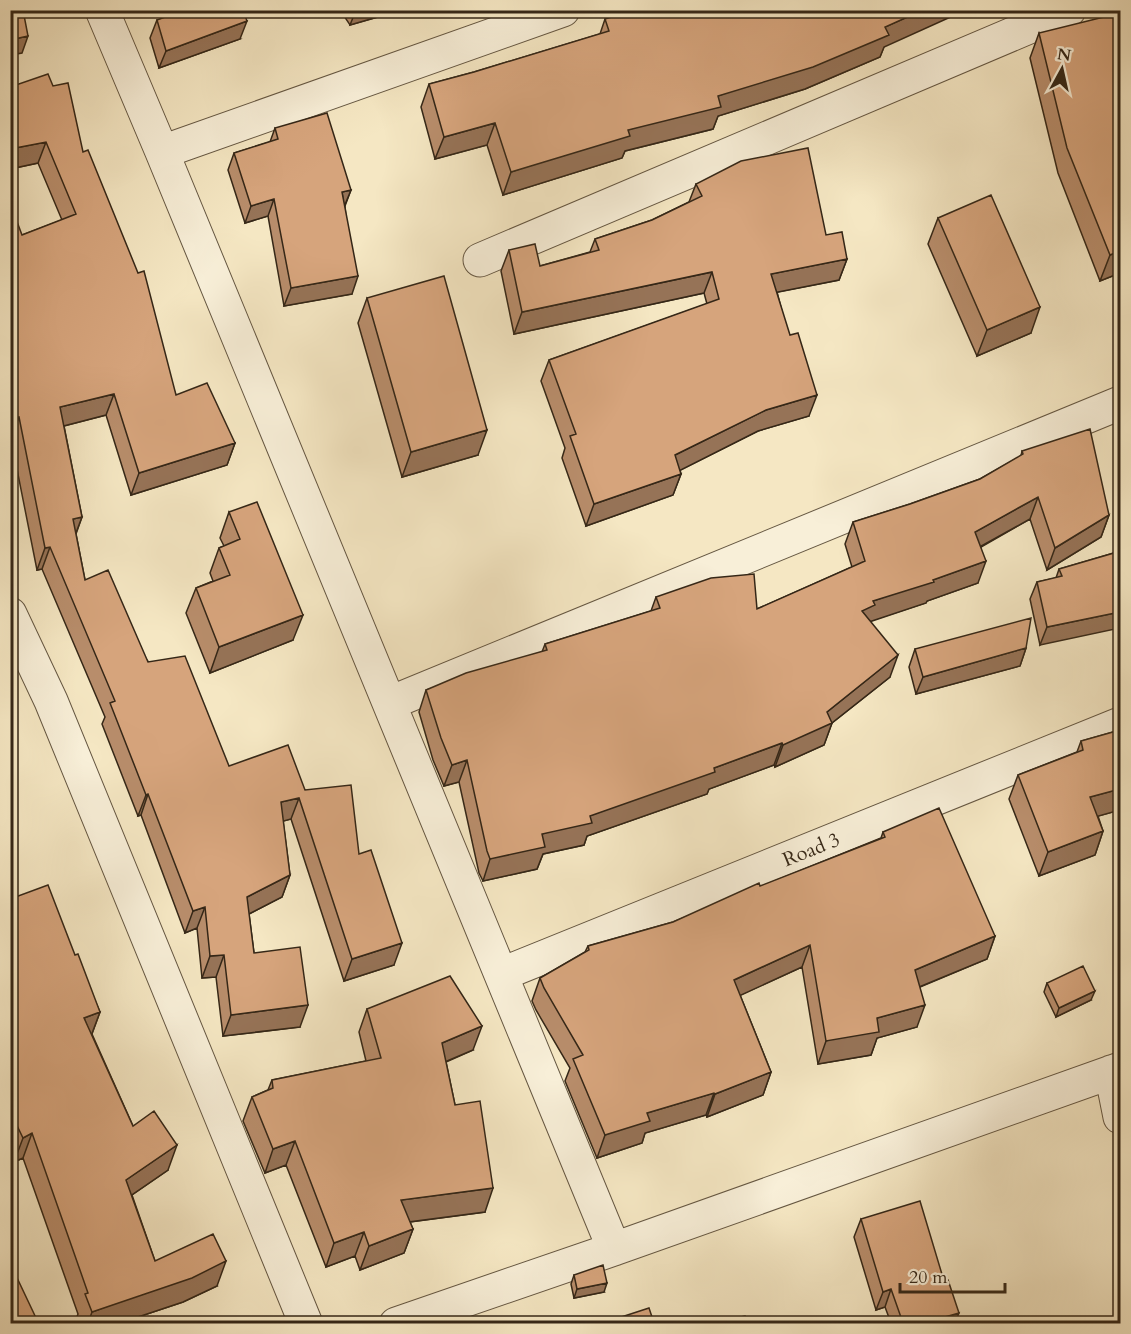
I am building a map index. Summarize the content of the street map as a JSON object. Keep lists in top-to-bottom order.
{
  "streets": {
    "street": ["Road 3"]
  },
  "scale_bar": "20 m",
  "north": "top"
}
